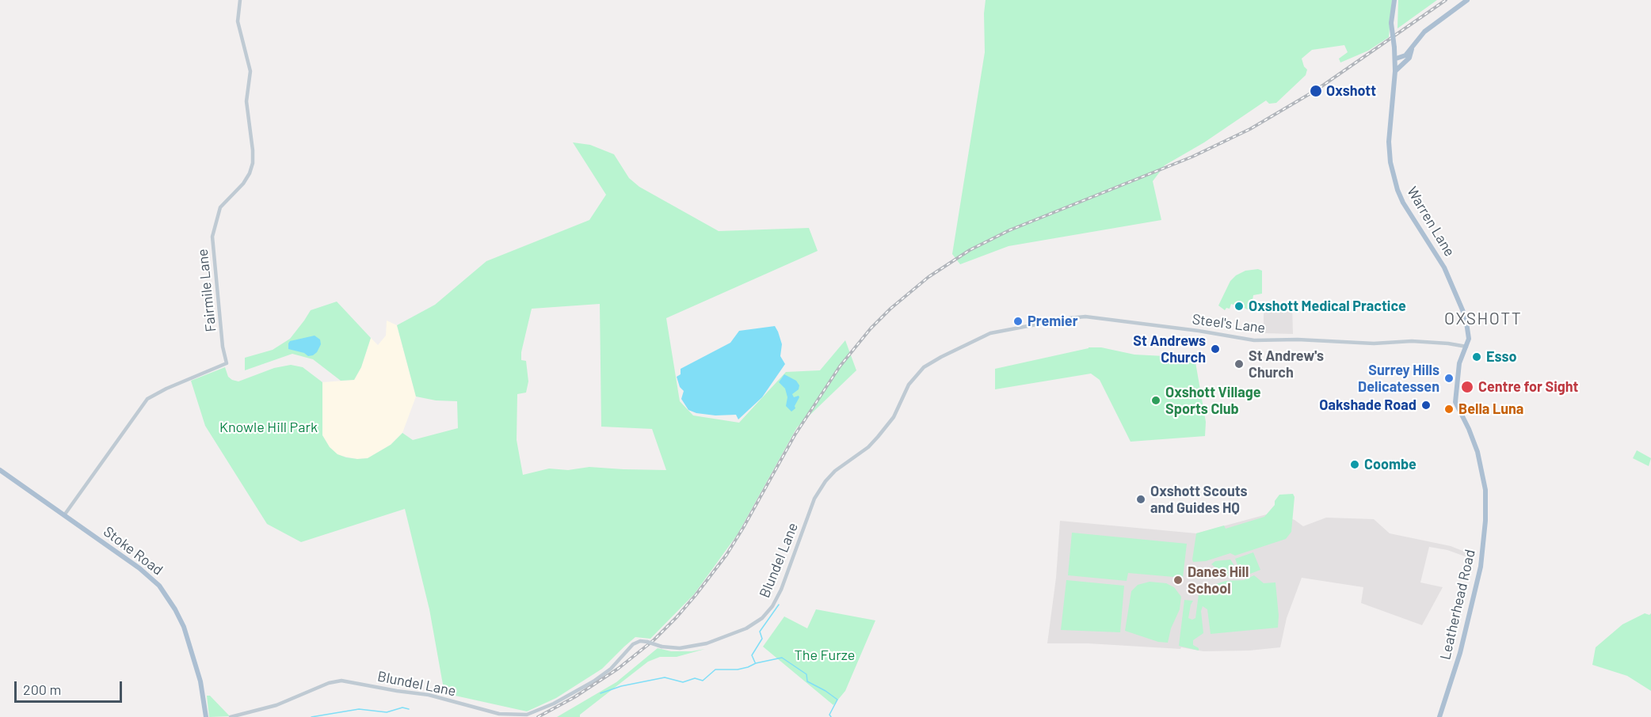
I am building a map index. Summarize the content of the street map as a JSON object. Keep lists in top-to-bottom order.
{
  "streets": {
    "main road": ["Warren Lane", "Stoke Road", "Leatherhead Road"],
    "street": ["Fairmile Lane", "Steel's Lane", "Blundel Lane"]
  },
  "crossings": [
    ["Warren Lane", "Leatherhead Road"],
    ["Fairmile Lane", "Stoke Road"],
    ["Steel's Lane", "Blundel Lane"],
    ["Steel's Lane", "Leatherhead Road"]
  ],
  "districts": ["OXSHOTT"],
  "parks": ["Knowle Hill Park", "The Furze"],
  "places": [
    "Oxshott",
    "Oxshott Medical Practice",
    "Premier",
    "St Andrews Church",
    "Esso",
    "St Andrew's Church",
    "Surrey Hills Delicatessen",
    "Centre for Sight",
    "Oxshott Village Sports Club",
    "Oakshade Road",
    "Bella Luna",
    "Coombe",
    "Oxshott Scouts and Guides HQ",
    "Danes Hill School"
  ],
  "scale_bar": "200 m"
}
